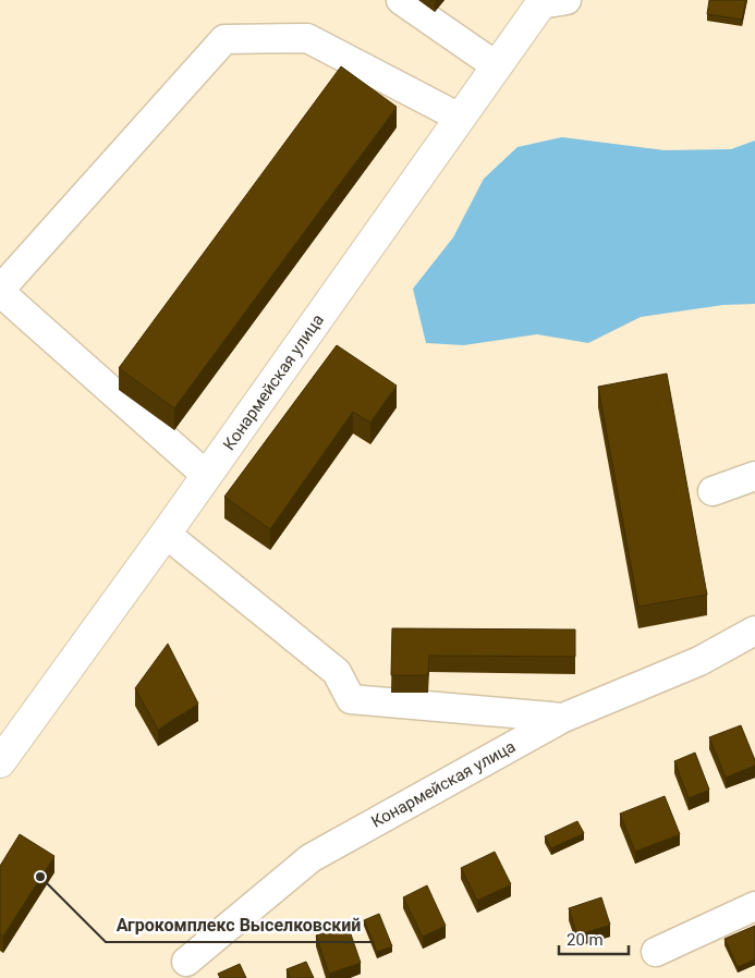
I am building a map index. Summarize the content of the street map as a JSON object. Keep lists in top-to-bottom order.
{
  "streets": {
    "main road": ["Конармейская улица"]
  },
  "places": ["Агрокомплекс Выселковский"],
  "scale_bar": "20 m"
}
